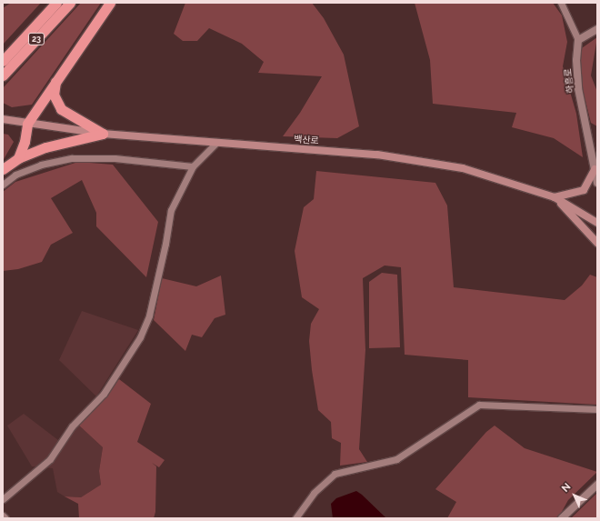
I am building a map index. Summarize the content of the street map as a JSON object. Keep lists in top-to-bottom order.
{
  "streets": {
    "highway": ["23"],
    "main road": ["백산로"],
    "street": ["하흥로"]
  },
  "north": "top left"
}
